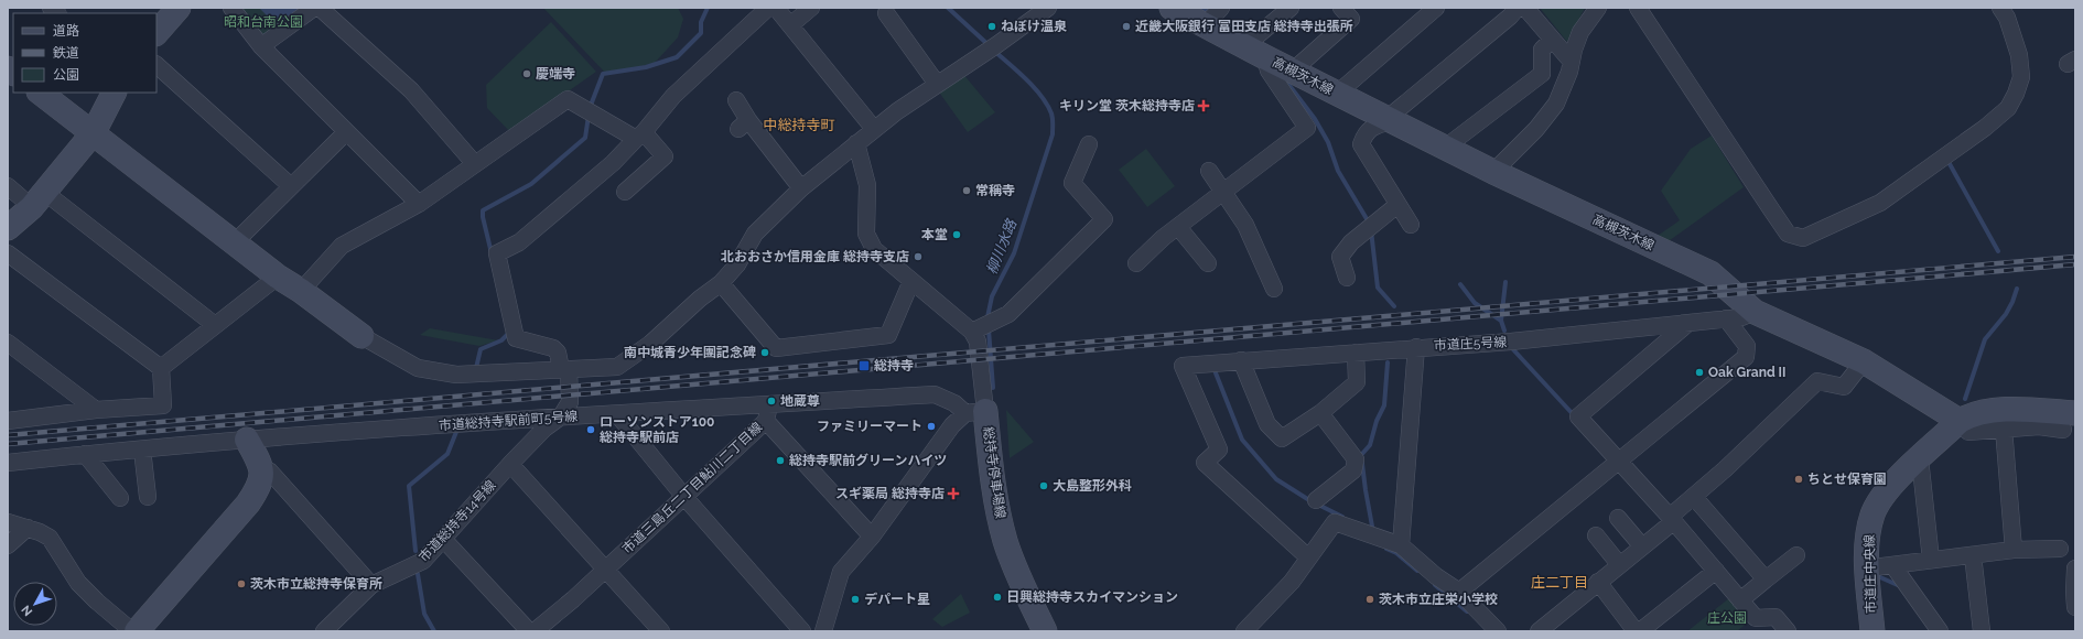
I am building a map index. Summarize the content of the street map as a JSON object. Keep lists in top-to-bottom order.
{
  "streets": {
    "main road": ["高槻茨木線", "総持寺停車場線", "市道庄中央線"],
    "street": [
      "市道庄5号線",
      "市道総持寺駅前町5号線",
      "市道三島丘二丁目鮎川二丁目線",
      "市道総持寺14号線"
    ]
  },
  "crossings": [
    ["高槻茨木線", "市道庄5号線"],
    ["高槻茨木線", "市道庄中央線"],
    ["市道総持寺駅前町5号線", "市道三島丘二丁目鮎川二丁目線"],
    ["市道総持寺駅前町5号線", "市道総持寺14号線"]
  ],
  "districts": ["中総持寺町", "庄二丁目"],
  "water": ["柳川水路"],
  "parks": ["昭和台南公園", "庄公園"],
  "places": {
    "other": [
      "ねぼけ温泉",
      "近畿大阪銀行 富田支店 総持寺出張所",
      "慶端寺",
      "常稱寺",
      "本堂",
      "北おおさか信用金庫 総持寺支店",
      "南中城青少年團記念碑",
      "Oak Grand II",
      "地蔵尊",
      "ファミリーマート",
      "ローソンストア100 総持寺駅前店",
      "総持寺駅前グリーンハイツ",
      "ちとせ保育園",
      "大島整形外科",
      "茨木市立総持寺保育所",
      "日興総持寺スカイマンション",
      "デパート星",
      "茨木市立庄栄小学校"
    ],
    "health": ["キリン堂 茨木総持寺店", "スギ薬局 総持寺店"],
    "transit": ["総持寺"]
  },
  "legend": ["道路", "鉄道", "公園"],
  "north": "bottom left"
}
